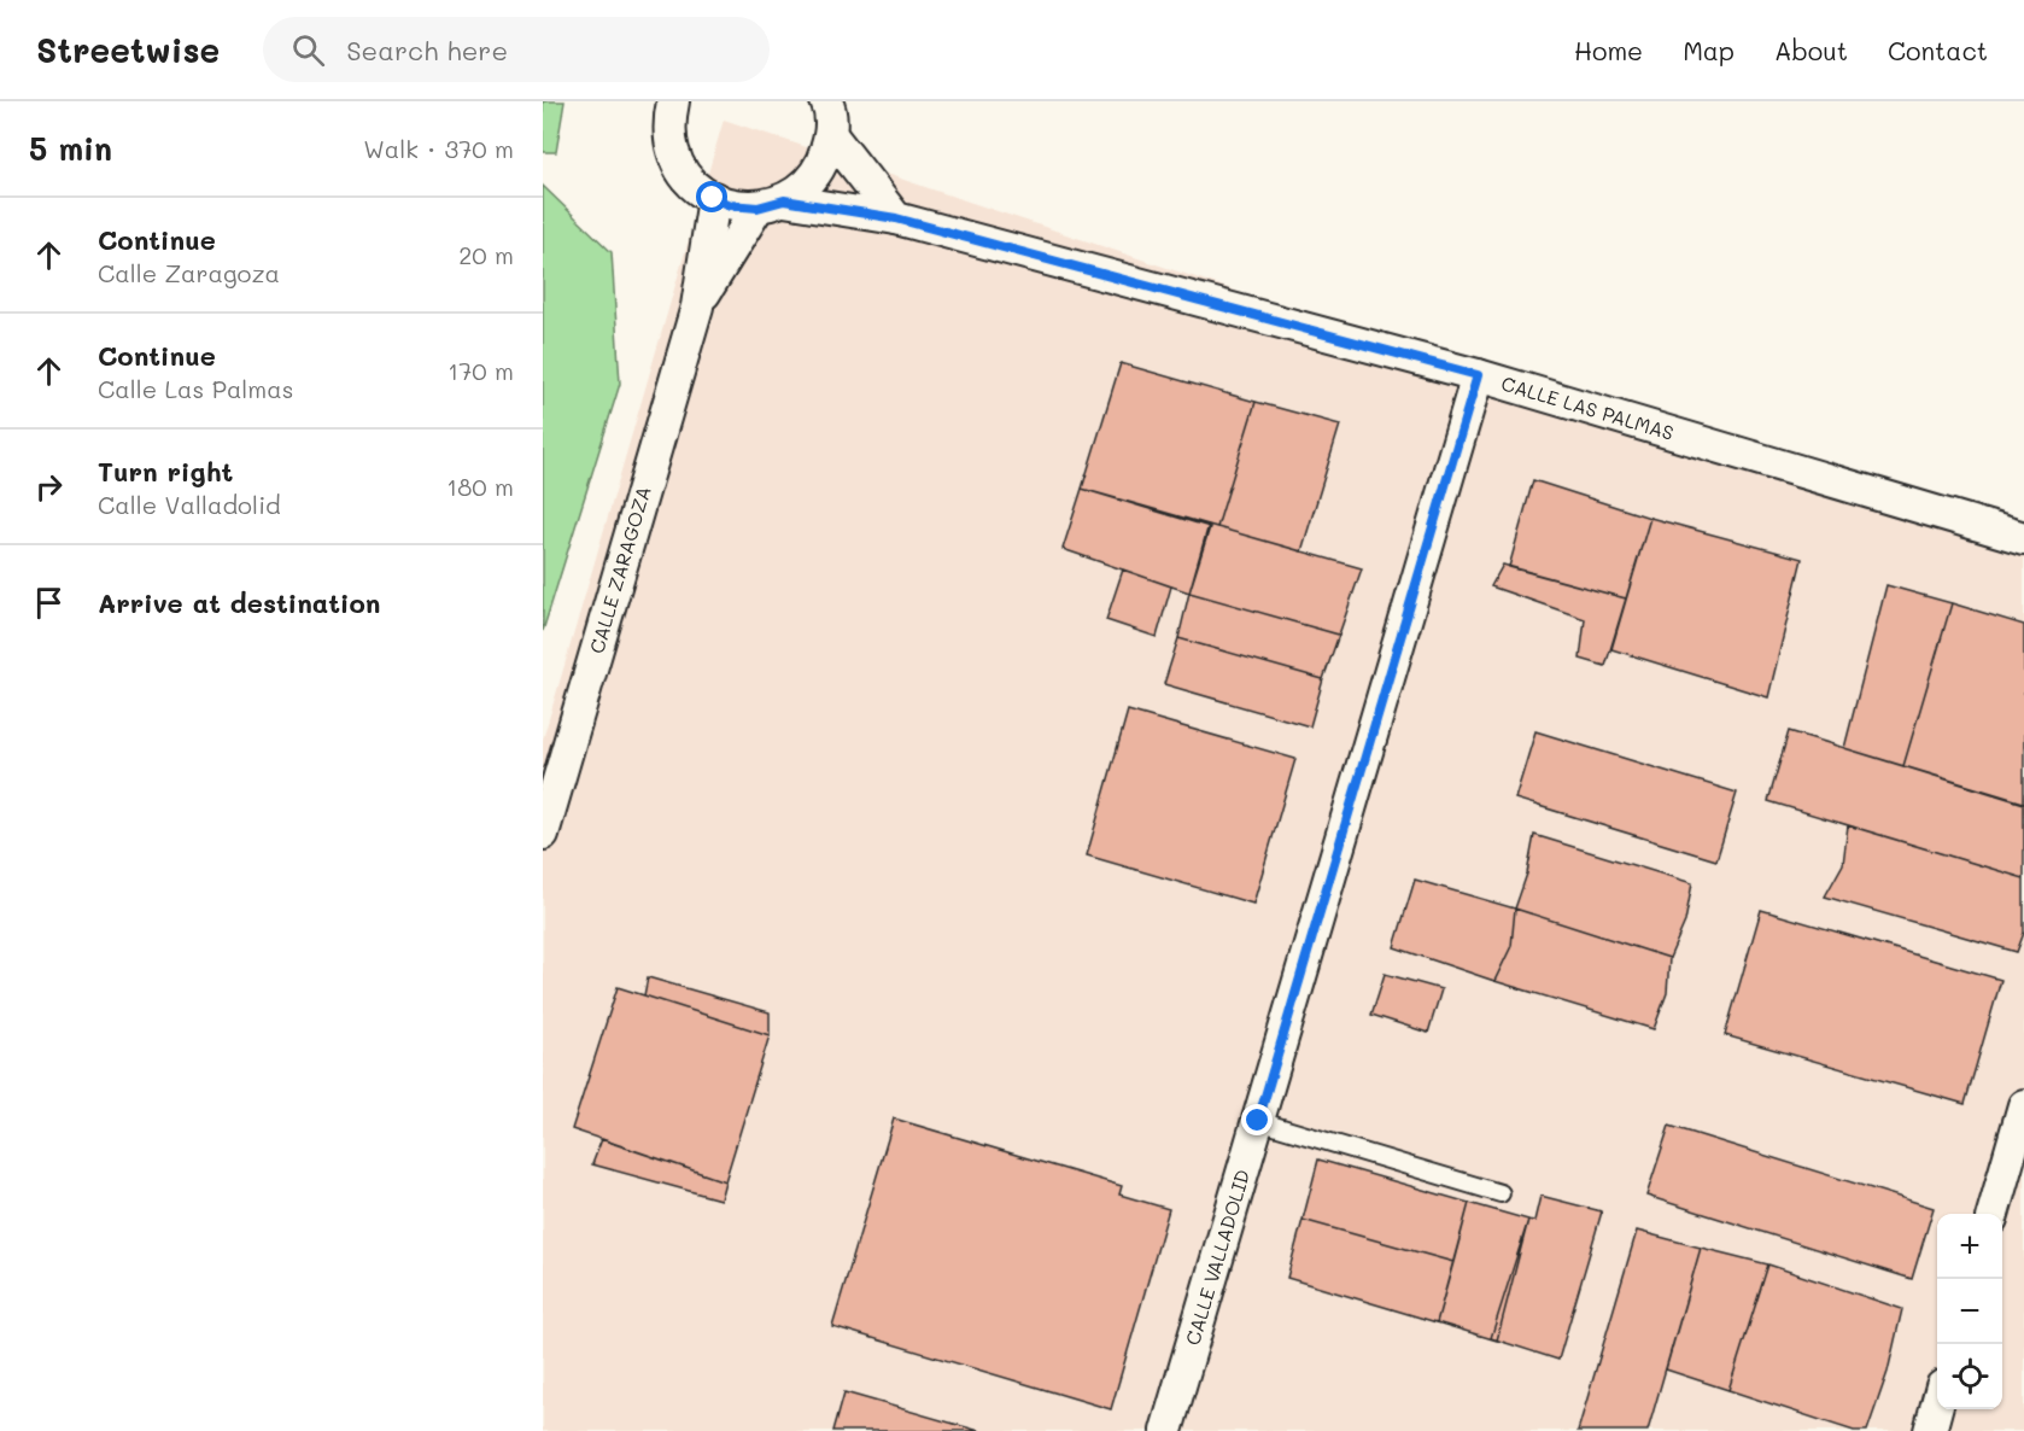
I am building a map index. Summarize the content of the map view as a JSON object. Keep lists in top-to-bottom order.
{
  "streets": {
    "street": ["CALLE LAS PALMAS", "CALLE ZARAGOZA", "CALLE VALLADOLID"]
  },
  "crossings": [
    ["CALLE LAS PALMAS", "CALLE ZARAGOZA"],
    ["CALLE LAS PALMAS", "CALLE VALLADOLID"]
  ],
  "page": {
    "header": "Streetwise",
    "search": "Search here",
    "nav": [
      "Home",
      "Map",
      "About",
      "Contact"
    ],
    "heading": ["5 min", "Walk · 370 m"],
    "list": [
      ["Continue", "Calle Zaragoza", "20 m"],
      ["Continue", "Calle Las Palmas", "170 m"],
      ["Turn right", "Calle Valladolid", "180 m"],
      "Arrive at destination"
    ],
    "map_buttons": ["+", "−"]
  }
}
